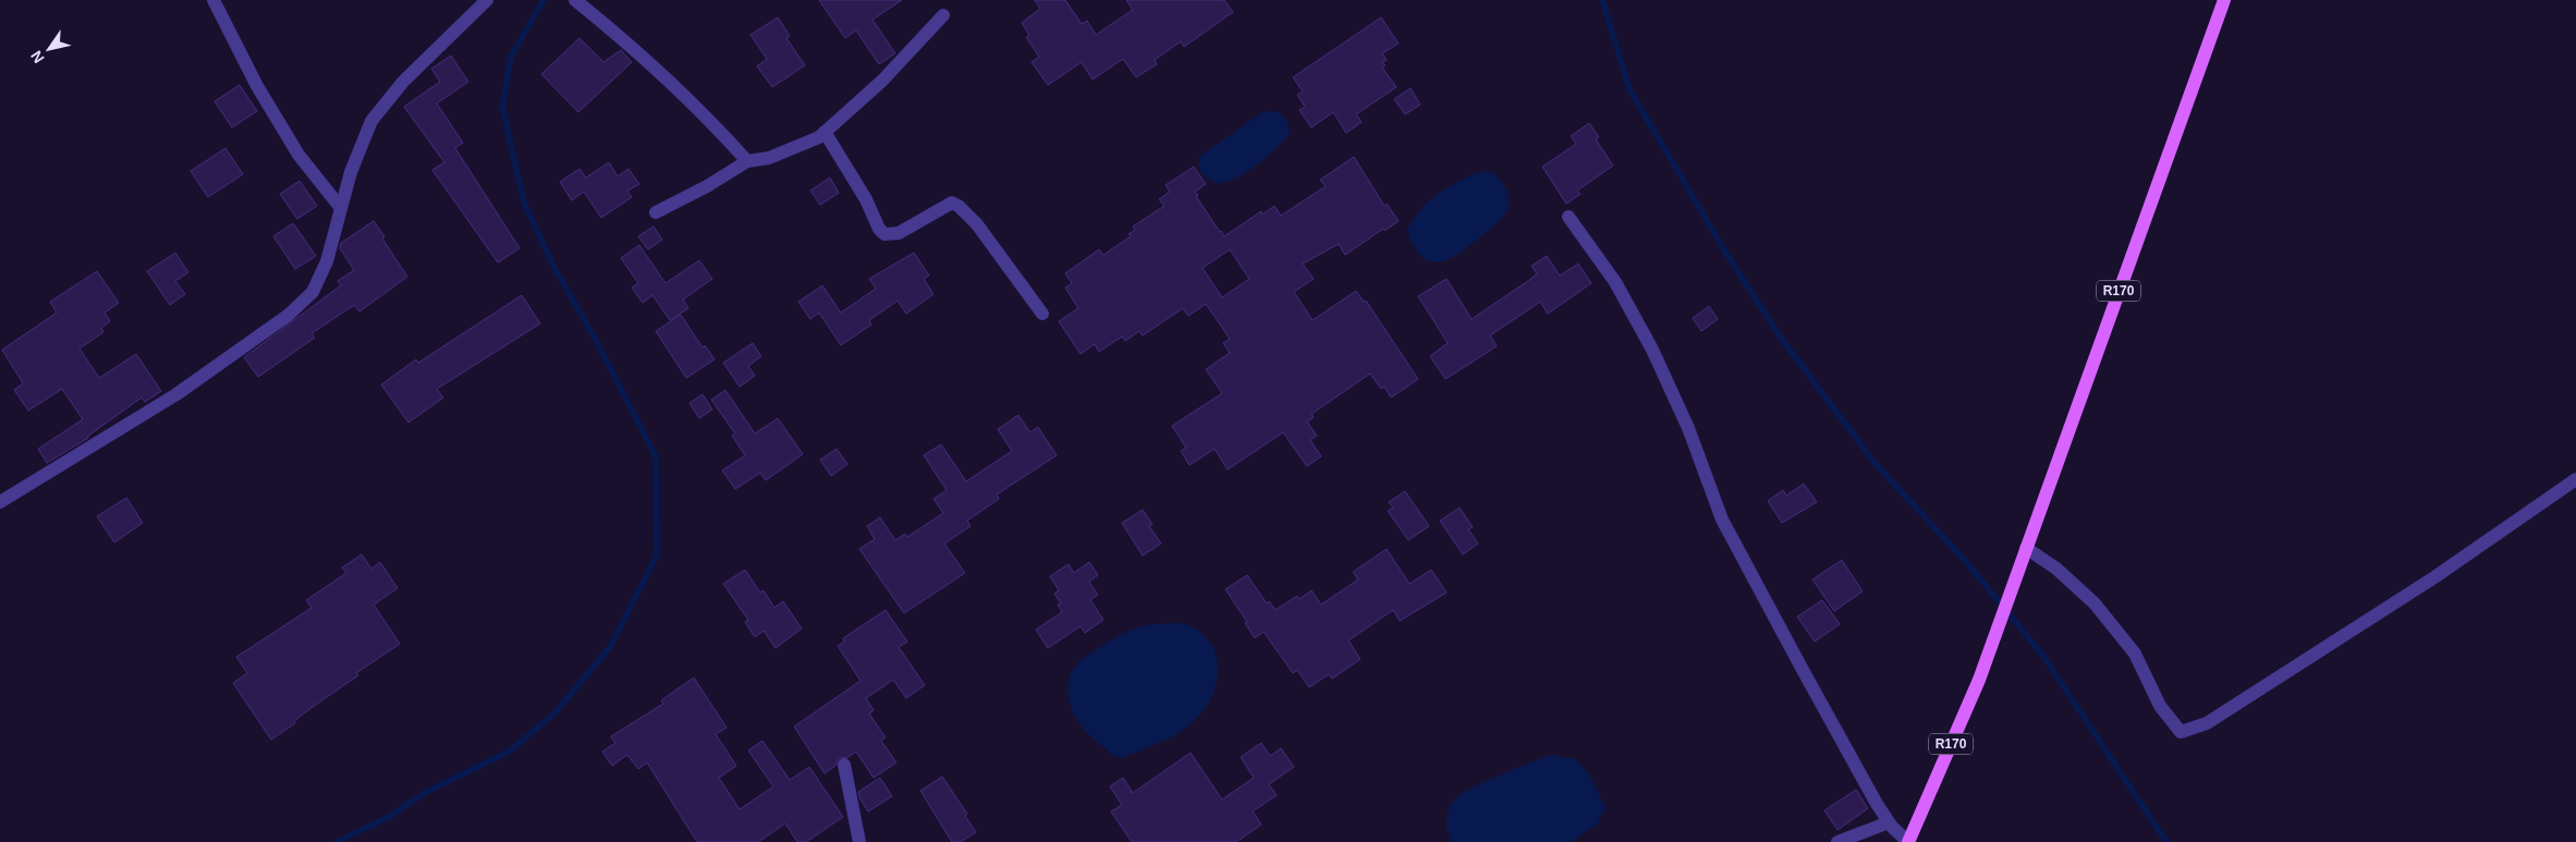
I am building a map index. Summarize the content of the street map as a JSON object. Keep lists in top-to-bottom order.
{
  "streets": {
    "main road": ["R170"]
  },
  "north": "bottom left"
}
